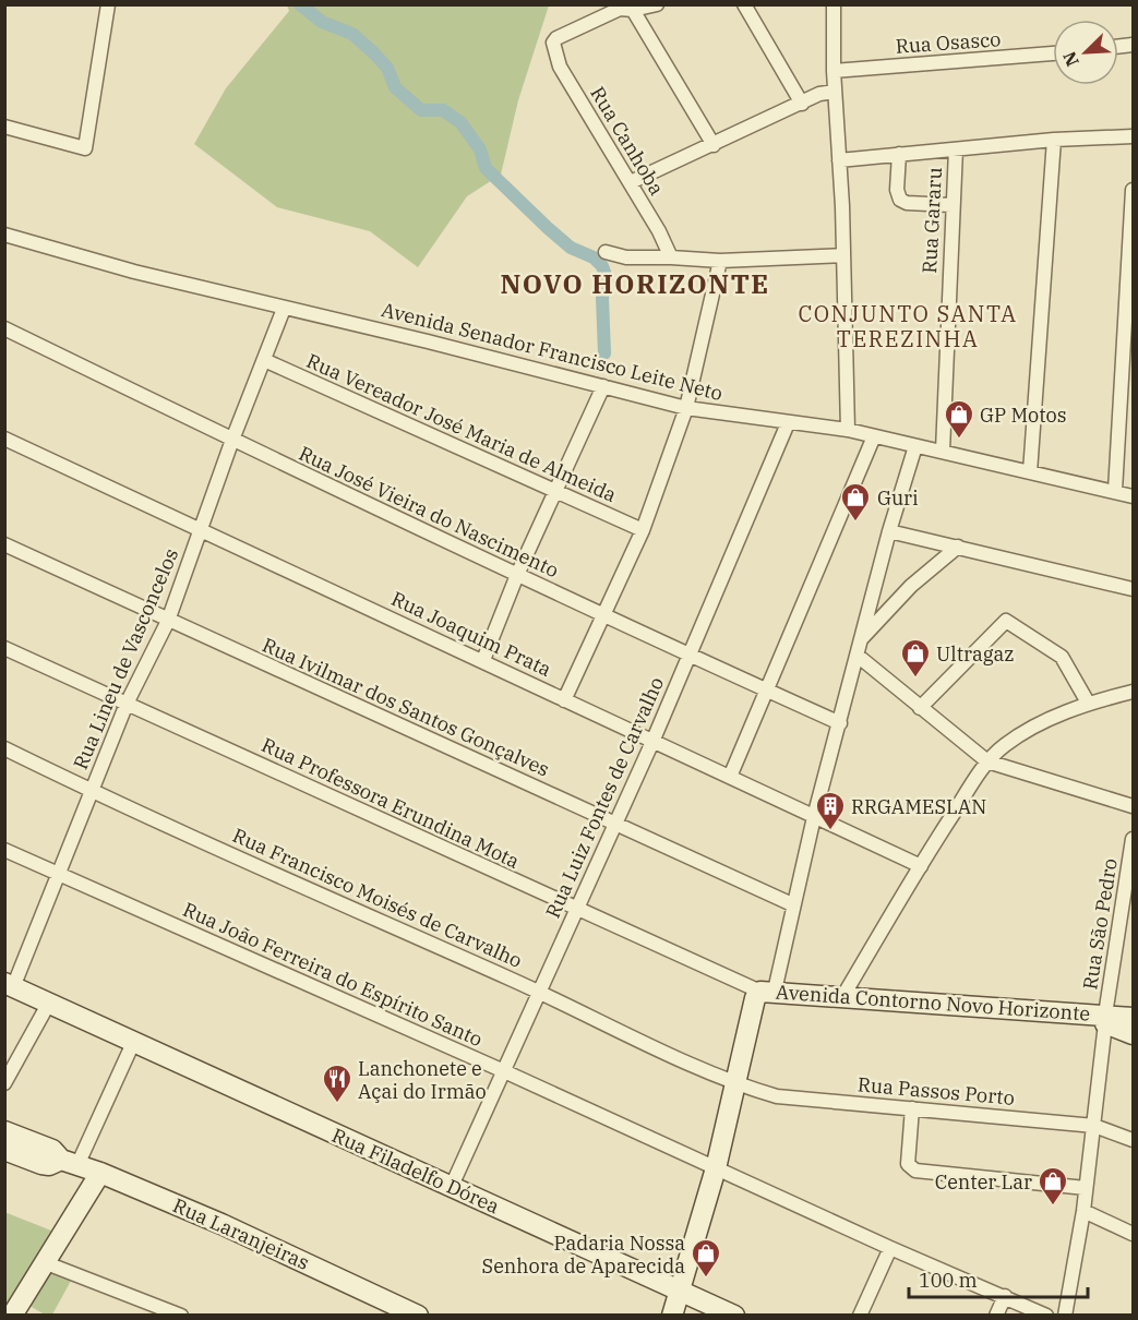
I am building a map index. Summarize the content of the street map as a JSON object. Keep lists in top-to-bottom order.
{
  "streets": {
    "street": [
      "Rua Osasco",
      "Rua Canhoba",
      "Rua Gararu",
      "Avenida Senador Francisco Leite Neto",
      "Rua Vereador José Maria de Almeida",
      "Rua José Vieira do Nascimento",
      "Rua Joaquim Prata",
      "Rua Lineu de Vasconcelos",
      "Rua Ivilmar dos Santos Gonçalves",
      "Rua Luiz Fontes de Carvalho",
      "Rua Professora Erundina Mota",
      "Rua Francisco Moisés de Carvalho",
      "Rua São Pedro",
      "Rua João Ferreira do Espírito Santo",
      "Avenida Contorno Novo Horizonte",
      "Rua Passos Porto",
      "Rua Filadelfo Dórea",
      "Rua Laranjeiras"
    ]
  },
  "crossings": [
    ["Rua Gararu", "Avenida Senador Francisco Leite Neto"],
    ["Avenida Senador Francisco Leite Neto", "Rua Lineu de Vasconcelos"],
    ["Avenida Senador Francisco Leite Neto", "Rua Luiz Fontes de Carvalho"],
    ["Rua Vereador José Maria de Almeida", "Rua Lineu de Vasconcelos"],
    ["Rua José Vieira do Nascimento", "Rua Lineu de Vasconcelos"],
    ["Rua José Vieira do Nascimento", "Rua Luiz Fontes de Carvalho"],
    ["Rua Joaquim Prata", "Rua Lineu de Vasconcelos"],
    ["Rua Joaquim Prata", "Rua Luiz Fontes de Carvalho"],
    ["Rua Lineu de Vasconcelos", "Rua Ivilmar dos Santos Gonçalves"],
    ["Rua Lineu de Vasconcelos", "Rua Professora Erundina Mota"],
    ["Rua Lineu de Vasconcelos", "Rua Francisco Moisés de Carvalho"],
    ["Rua Lineu de Vasconcelos", "Rua João Ferreira do Espírito Santo"],
    ["Rua Lineu de Vasconcelos", "Rua Filadelfo Dórea"],
    ["Rua Ivilmar dos Santos Gonçalves", "Rua Luiz Fontes de Carvalho"],
    ["Rua Luiz Fontes de Carvalho", "Rua Professora Erundina Mota"],
    ["Rua Luiz Fontes de Carvalho", "Rua Francisco Moisés de Carvalho"],
    ["Rua Luiz Fontes de Carvalho", "Rua João Ferreira do Espírito Santo"],
    ["Rua Luiz Fontes de Carvalho", "Rua Filadelfo Dórea"],
    ["Rua Professora Erundina Mota", "Avenida Contorno Novo Horizonte"],
    ["Rua Francisco Moisés de Carvalho", "Rua Passos Porto"],
    ["Rua São Pedro", "Avenida Contorno Novo Horizonte"],
    ["Rua São Pedro", "Rua Passos Porto"]
  ],
  "districts": ["NOVO HORIZONTE", "CONJUNTO SANTA TEREZINHA"],
  "places": {
    "shop": [
      "GP Motos",
      "Guri",
      "Ultragaz",
      "Center Lar",
      "Padaria Nossa Senhora de Aparecida"
    ],
    "building": ["RRGAMESLAN"],
    "restaurant": ["Lanchonete e Açai do Irmão"]
  },
  "scale_bar": "100 m",
  "north": "bottom left"
}
